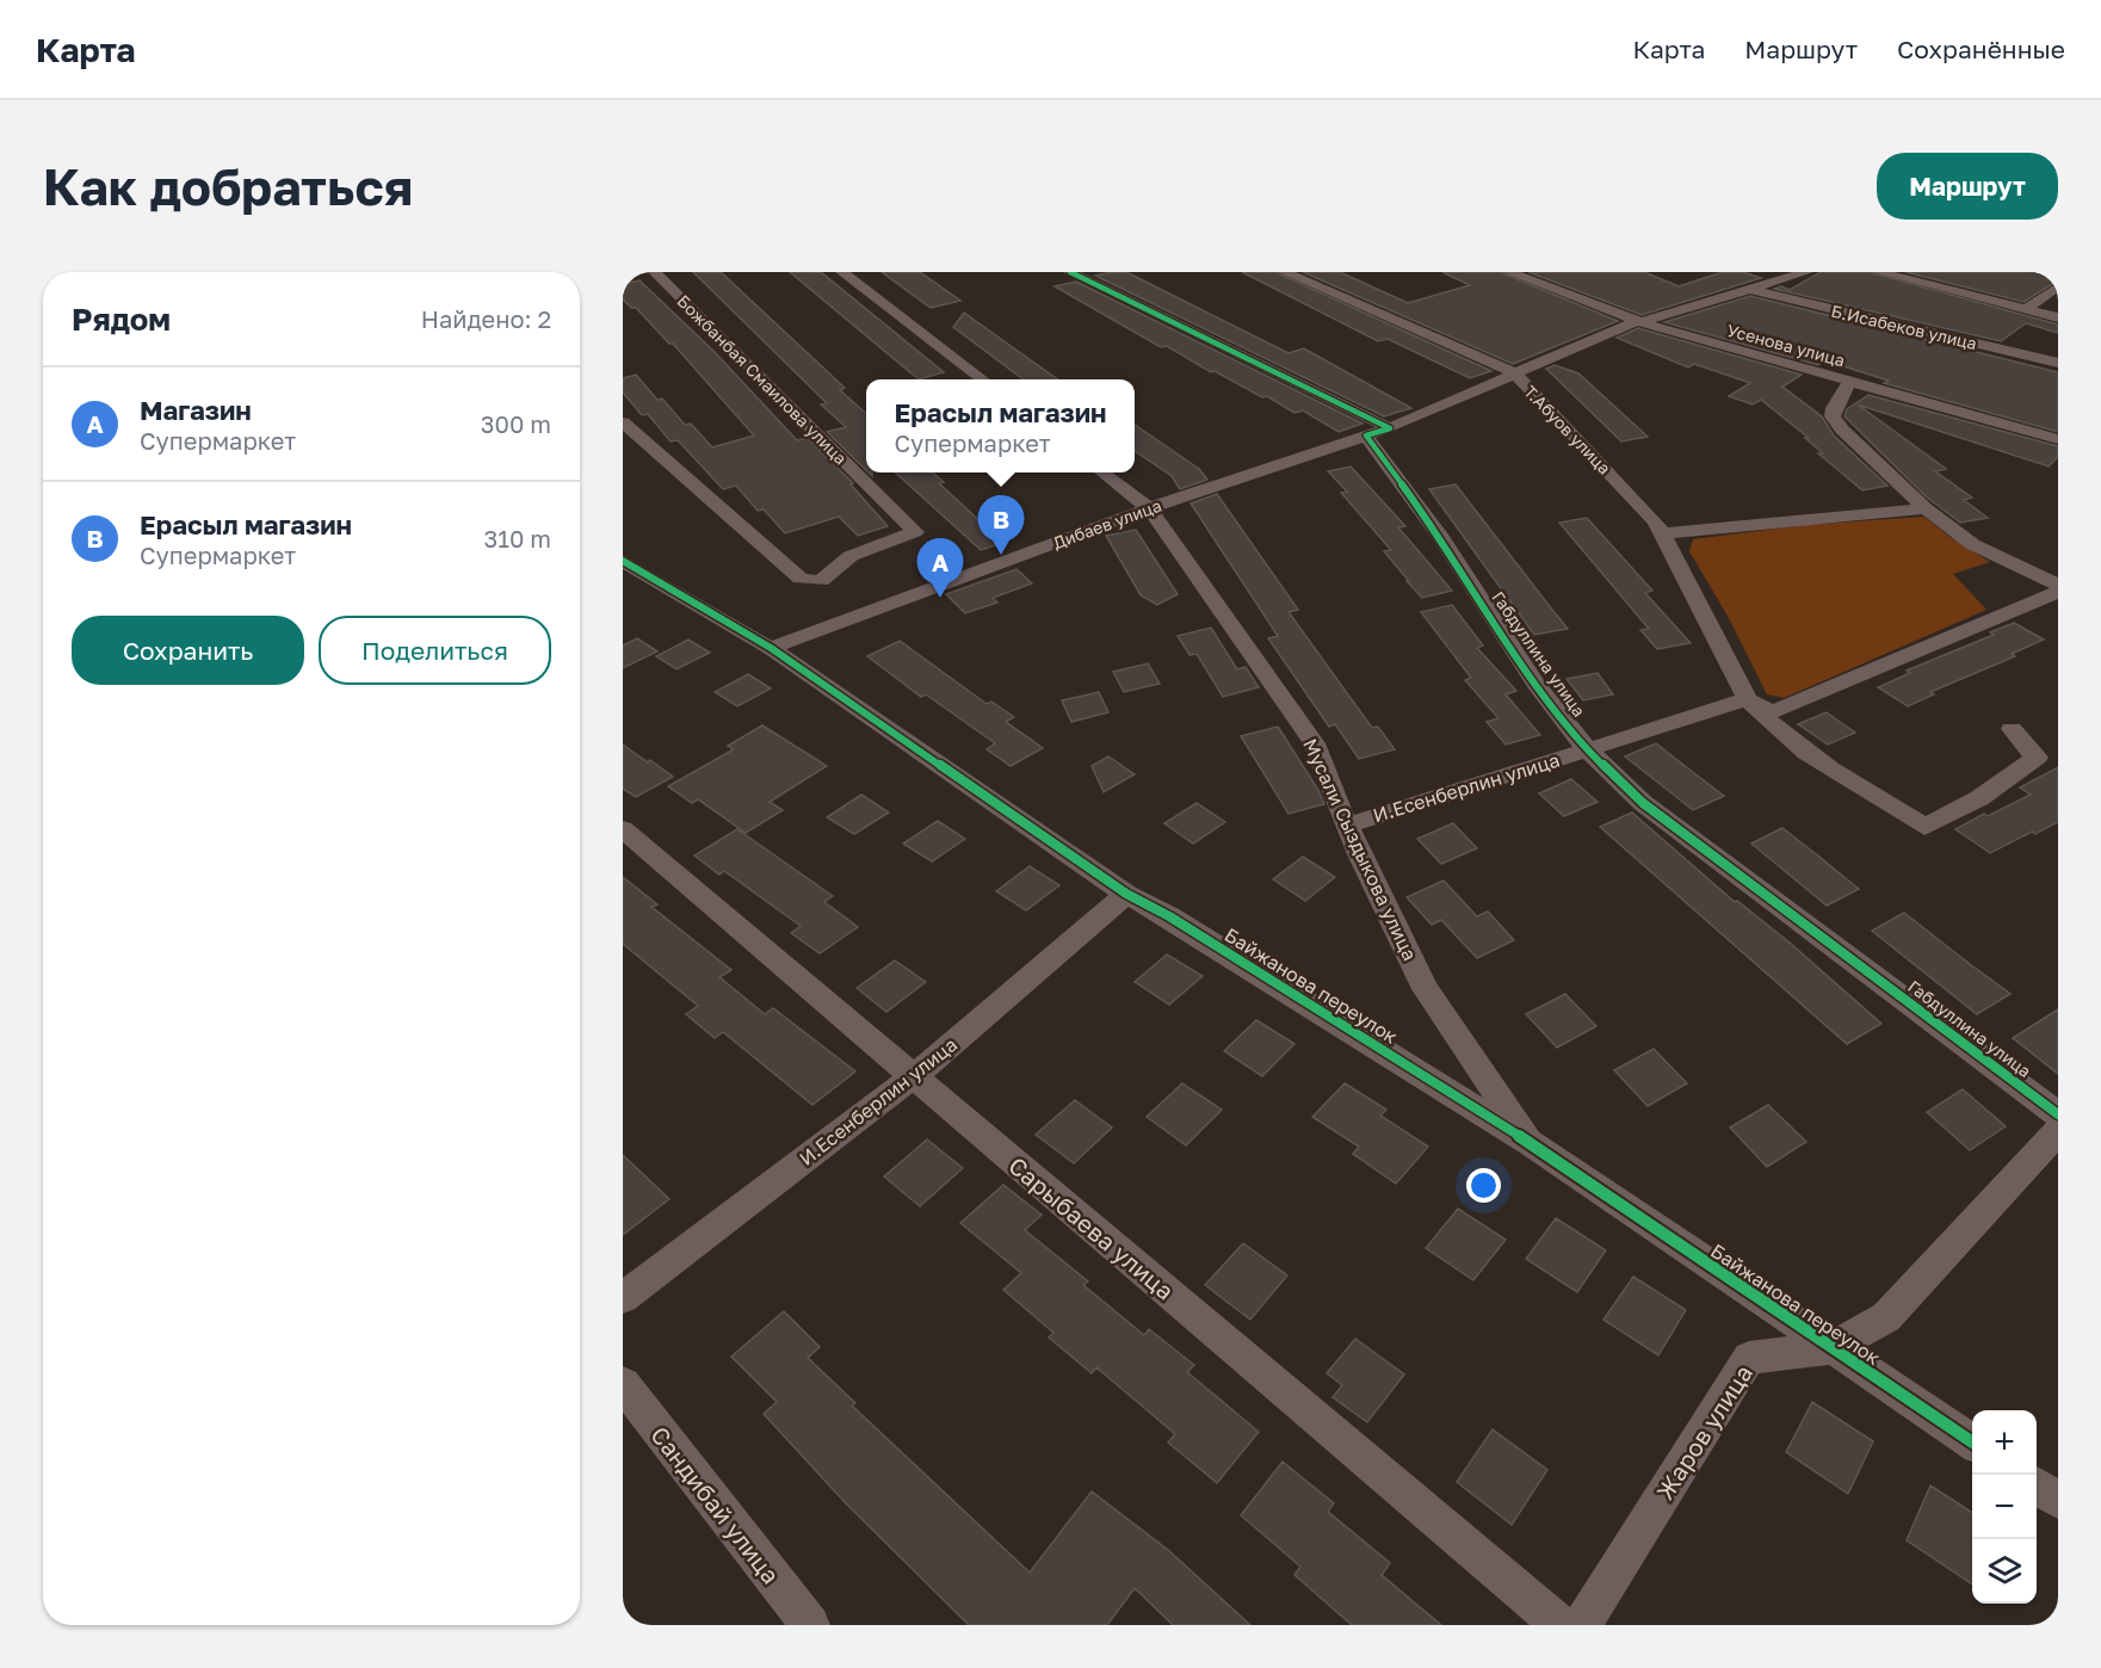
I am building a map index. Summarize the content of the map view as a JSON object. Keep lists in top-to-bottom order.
{
  "streets": {
    "street": [
      "Б.Исабеков улица",
      "Усенова улица",
      "Божбанбая Смаилова улица",
      "Т.Абуов улица",
      "Дибаев улица",
      "Габдуллина улица",
      "И.Есенберлин улица",
      "Мусали Сыздыкова улица",
      "Байжанова переулок",
      "Сарыбаева улица",
      "Жаров улица",
      "Сандибай улица"
    ]
  },
  "crossings": [
    ["Б.Исабеков улица", "Усенова улица"],
    ["Б.Исабеков улица", "Т.Абуов улица"],
    ["Т.Абуов улица", "И.Есенберлин улица"],
    ["Дибаев улица", "Габдуллина улица"],
    ["Дибаев улица", "Мусали Сыздыкова улица"],
    ["Дибаев улица", "Байжанова переулок"],
    ["Габдуллина улица", "И.Есенберлин улица"],
    ["И.Есенберлин улица", "Мусали Сыздыкова улица"],
    ["И.Есенберлин улица", "Байжанова переулок"],
    ["И.Есенберлин улица", "Сарыбаева улица"],
    ["Мусали Сыздыкова улица", "Байжанова переулок"],
    ["Байжанова переулок", "Жаров улица"]
  ],
  "page": {
    "header": "Карта",
    "nav": ["Карта", "Маршрут", "Сохранённые"],
    "buttons": [
      "Маршрут",
      ["Сохранить", "Поделиться"]
    ],
    "title": "Как добраться",
    "heading": ["Рядом", "Найдено: 2"],
    "list": [
      {
        "mark": "A",
        "name": "Магазин",
        "note": "Супермаркет",
        "value": "300 m"
      },
      {
        "mark": "B",
        "name": "Ерасыл магазин",
        "note": "Супермаркет",
        "value": "310 m"
      }
    ],
    "popup": ["Ерасыл магазин", "Супермаркет"],
    "pins": ["B", "A"],
    "map_buttons": ["+", "−"]
  }
}
